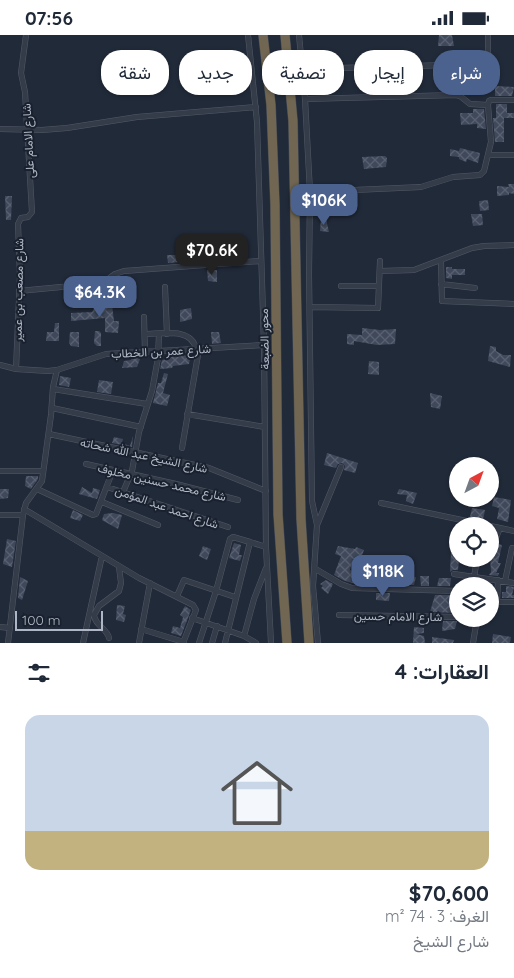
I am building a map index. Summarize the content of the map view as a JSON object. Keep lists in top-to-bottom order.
{
  "streets": {
    "highway": ["محور الضبعة"],
    "street": [
      "شارع الامام على",
      "شارع مصعب بن عمير",
      "شارع عمر بن الخطاب",
      "شارع الشيخ عبد الله شحاته",
      "شارع محمد حسنين مخلوف",
      "شارع احمد عبد المؤمن",
      "شارع الامام حسين"
    ]
  },
  "crossings": [
    ["شارع الامام على", "شارع مصعب بن عمير"],
    ["شارع مصعب بن عمير", "شارع عمر بن الخطاب"]
  ],
  "scale_bar": "100 m",
  "north": "top right",
  "page": {
    "status": "07:56",
    "chip": [
      "شراء",
      "إيجار",
      "تصفية",
      "جديد",
      "شقة"
    ],
    "price": [
      "$106K",
      "$70.6K",
      "$64.3K",
      "$118K"
    ],
    "scale": "100 m",
    "heading": "العقارات: 4",
    "list": [
      {
        "name": "$70,600",
        "note": "الغرف: 3 · 74 m² · شارع الشيخ"
      }
    ]
  }
}
